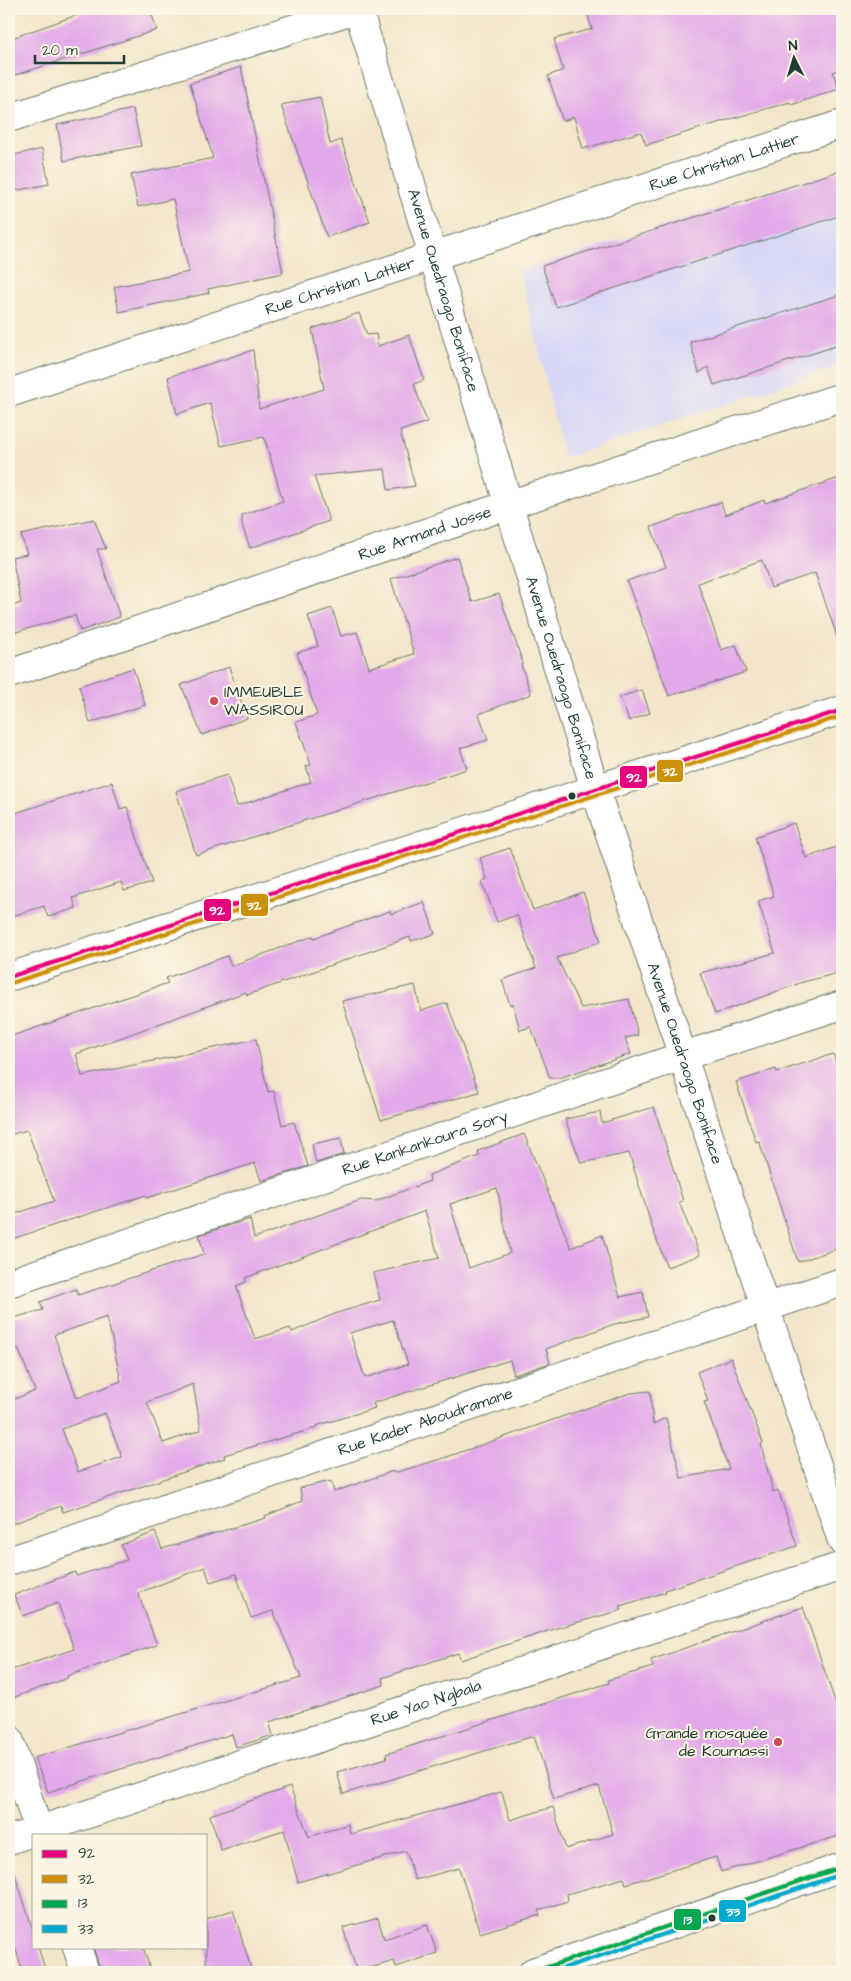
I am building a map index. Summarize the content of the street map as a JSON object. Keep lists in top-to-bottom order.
{
  "streets": {
    "street": [
      "Rue Christian Lattier",
      "Avenue Ouedraogo Boniface",
      "Rue Armand Josse",
      "Rue Kankankoura Sory",
      "Rue Kader Aboudramane",
      "Rue Yao N'gbala"
    ]
  },
  "crossings": [
    ["Rue Christian Lattier", "Avenue Ouedraogo Boniface"],
    ["Avenue Ouedraogo Boniface", "Rue Armand Josse"],
    ["Avenue Ouedraogo Boniface", "Rue Kankankoura Sory"],
    ["Avenue Ouedraogo Boniface", "Rue Kader Aboudramane"]
  ],
  "places": ["IMMEUBLE WASSIROU", "Grande mosquée de Koumassi"],
  "lines": [
    "transit line 92",
    "transit line 32",
    "transit line 13",
    "transit line 33"
  ],
  "legend": [
    "92",
    "32",
    "13",
    "33"
  ],
  "scale_bar": "20 m",
  "north": "top"
}
